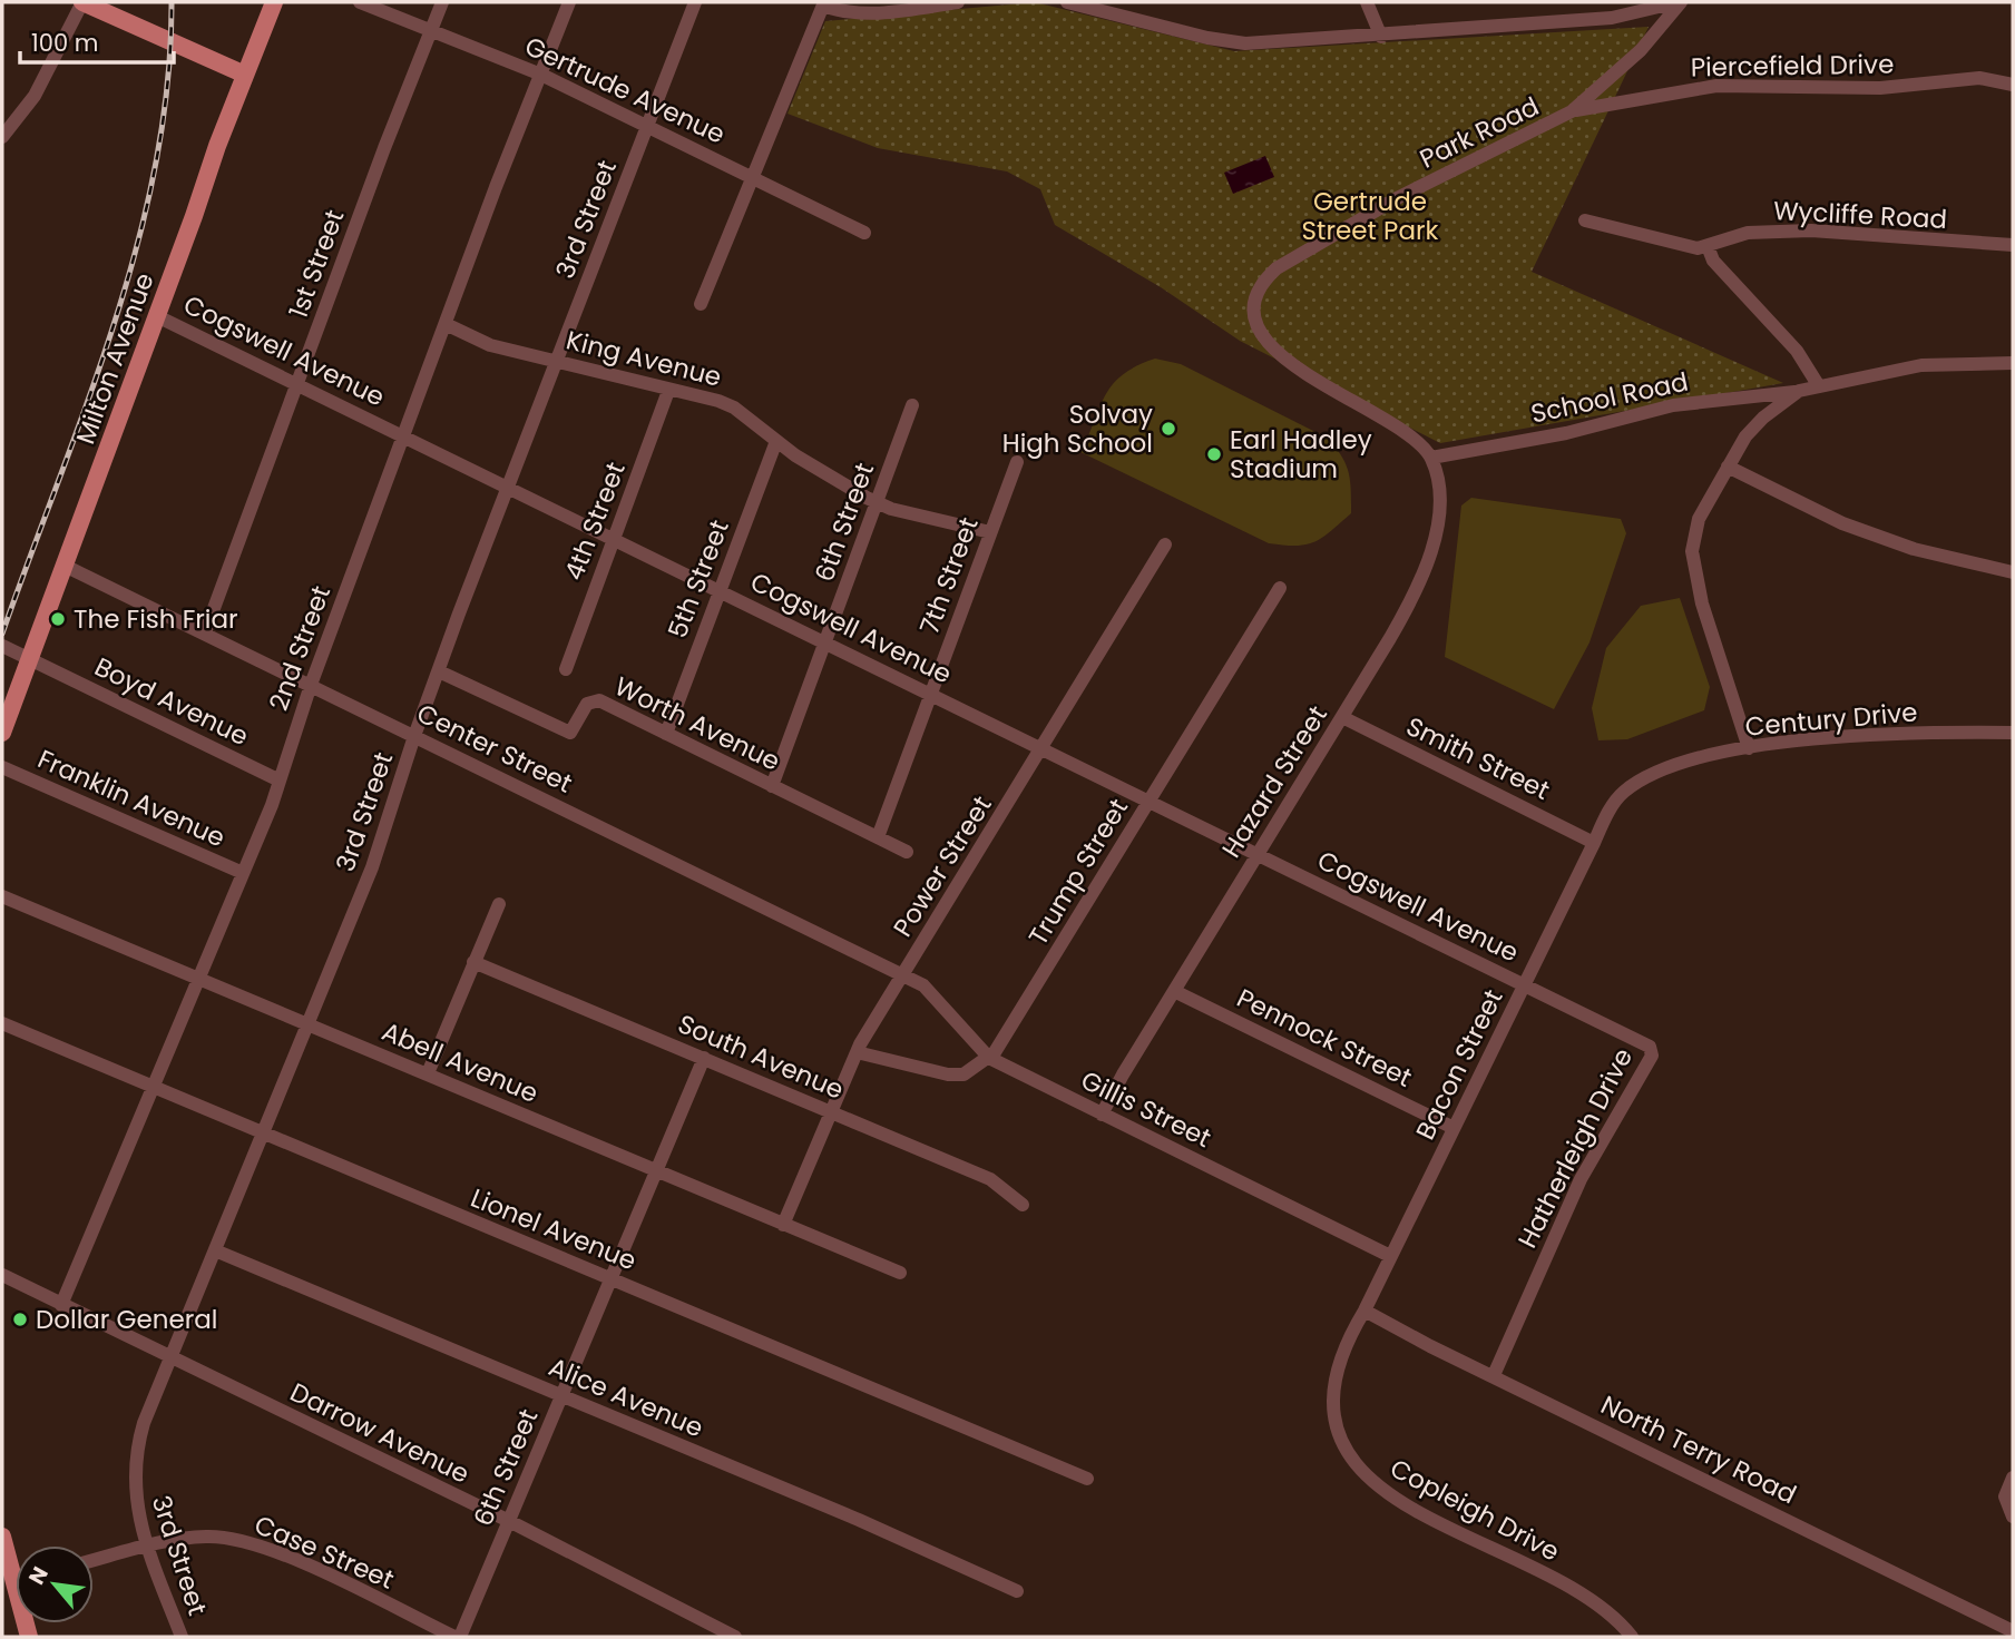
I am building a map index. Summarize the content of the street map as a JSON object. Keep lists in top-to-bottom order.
{
  "streets": {
    "main road": ["Milton Avenue"],
    "street": [
      "Piercefield Drive",
      "Gertrude Avenue",
      "Park Road",
      "Wycliffe Road",
      "3rd Street",
      "1st Street",
      "Cogswell Avenue",
      "King Avenue",
      "School Road",
      "4th Street",
      "6th Street",
      "7th Street",
      "5th Street",
      "2nd Street",
      "Boyd Avenue",
      "Century Drive",
      "Worth Avenue",
      "Center Street",
      "Smith Street",
      "Hazard Street",
      "Franklin Avenue",
      "Power Street",
      "Trump Street",
      "Pennock Street",
      "South Avenue",
      "Abell Avenue",
      "Bacon Street",
      "Gillis Street",
      "Hatherleigh Drive",
      "Lionel Avenue",
      "Alice Avenue",
      "Darrow Avenue",
      "North Terry Road",
      "Copleigh Drive",
      "Case Street"
    ]
  },
  "crossings": [
    ["Piercefield Drive", "Park Road"],
    ["Gertrude Avenue", "3rd Street"],
    ["Gertrude Avenue", "1st Street"],
    ["Gertrude Avenue", "2nd Street"],
    ["Park Road", "School Road"],
    ["Park Road", "Hazard Street"],
    ["3rd Street", "Cogswell Avenue"],
    ["3rd Street", "King Avenue"],
    ["3rd Street", "Worth Avenue"],
    ["3rd Street", "Center Street"],
    ["3rd Street", "Abell Avenue"],
    ["3rd Street", "Lionel Avenue"],
    ["3rd Street", "Alice Avenue"],
    ["3rd Street", "Darrow Avenue"],
    ["3rd Street", "Case Street"],
    ["1st Street", "Cogswell Avenue"],
    ["1st Street", "Center Street"],
    ["Cogswell Avenue", "Milton Avenue"],
    ["Cogswell Avenue", "4th Street"],
    ["Cogswell Avenue", "6th Street"],
    ["Cogswell Avenue", "7th Street"],
    ["Cogswell Avenue", "5th Street"],
    ["Cogswell Avenue", "2nd Street"],
    ["Cogswell Avenue", "Hazard Street"],
    ["Cogswell Avenue", "Power Street"],
    ["Cogswell Avenue", "Trump Street"],
    ["Cogswell Avenue", "Bacon Street"],
    ["Cogswell Avenue", "Hatherleigh Drive"],
    ["Milton Avenue", "Boyd Avenue"],
    ["Milton Avenue", "Center Street"],
    ["King Avenue", "4th Street"],
    ["King Avenue", "6th Street"],
    ["King Avenue", "7th Street"],
    ["King Avenue", "5th Street"],
    ["King Avenue", "2nd Street"],
    ["School Road", "Hazard Street"],
    ["6th Street", "Worth Avenue"],
    ["6th Street", "South Avenue"],
    ["6th Street", "Abell Avenue"],
    ["6th Street", "Lionel Avenue"],
    ["6th Street", "Alice Avenue"],
    ["6th Street", "Darrow Avenue"],
    ["7th Street", "Worth Avenue"],
    ["5th Street", "Worth Avenue"],
    ["2nd Street", "Boyd Avenue"],
    ["2nd Street", "Center Street"],
    ["2nd Street", "Franklin Avenue"],
    ["2nd Street", "Abell Avenue"],
    ["2nd Street", "Lionel Avenue"],
    ["2nd Street", "Darrow Avenue"],
    ["Century Drive", "Bacon Street"],
    ["Center Street", "Power Street"],
    ["Center Street", "Gillis Street"],
    ["Smith Street", "Hazard Street"],
    ["Smith Street", "Bacon Street"],
    ["Hazard Street", "Pennock Street"],
    ["Hazard Street", "Gillis Street"],
    ["Power Street", "Trump Street"],
    ["Power Street", "South Avenue"],
    ["Power Street", "Abell Avenue"],
    ["Power Street", "Gillis Street"],
    ["Trump Street", "Gillis Street"],
    ["Pennock Street", "Bacon Street"],
    ["Bacon Street", "Gillis Street"],
    ["Bacon Street", "North Terry Road"],
    ["Bacon Street", "Copleigh Drive"],
    ["Hatherleigh Drive", "North Terry Road"],
    ["North Terry Road", "Copleigh Drive"]
  ],
  "parks": ["Gertrude Street Park"],
  "places": [
    "Solvay High School",
    "Earl Hadley Stadium",
    "The Fish Friar",
    "Dollar General"
  ],
  "scale_bar": "100 m",
  "north": "top left"
}
